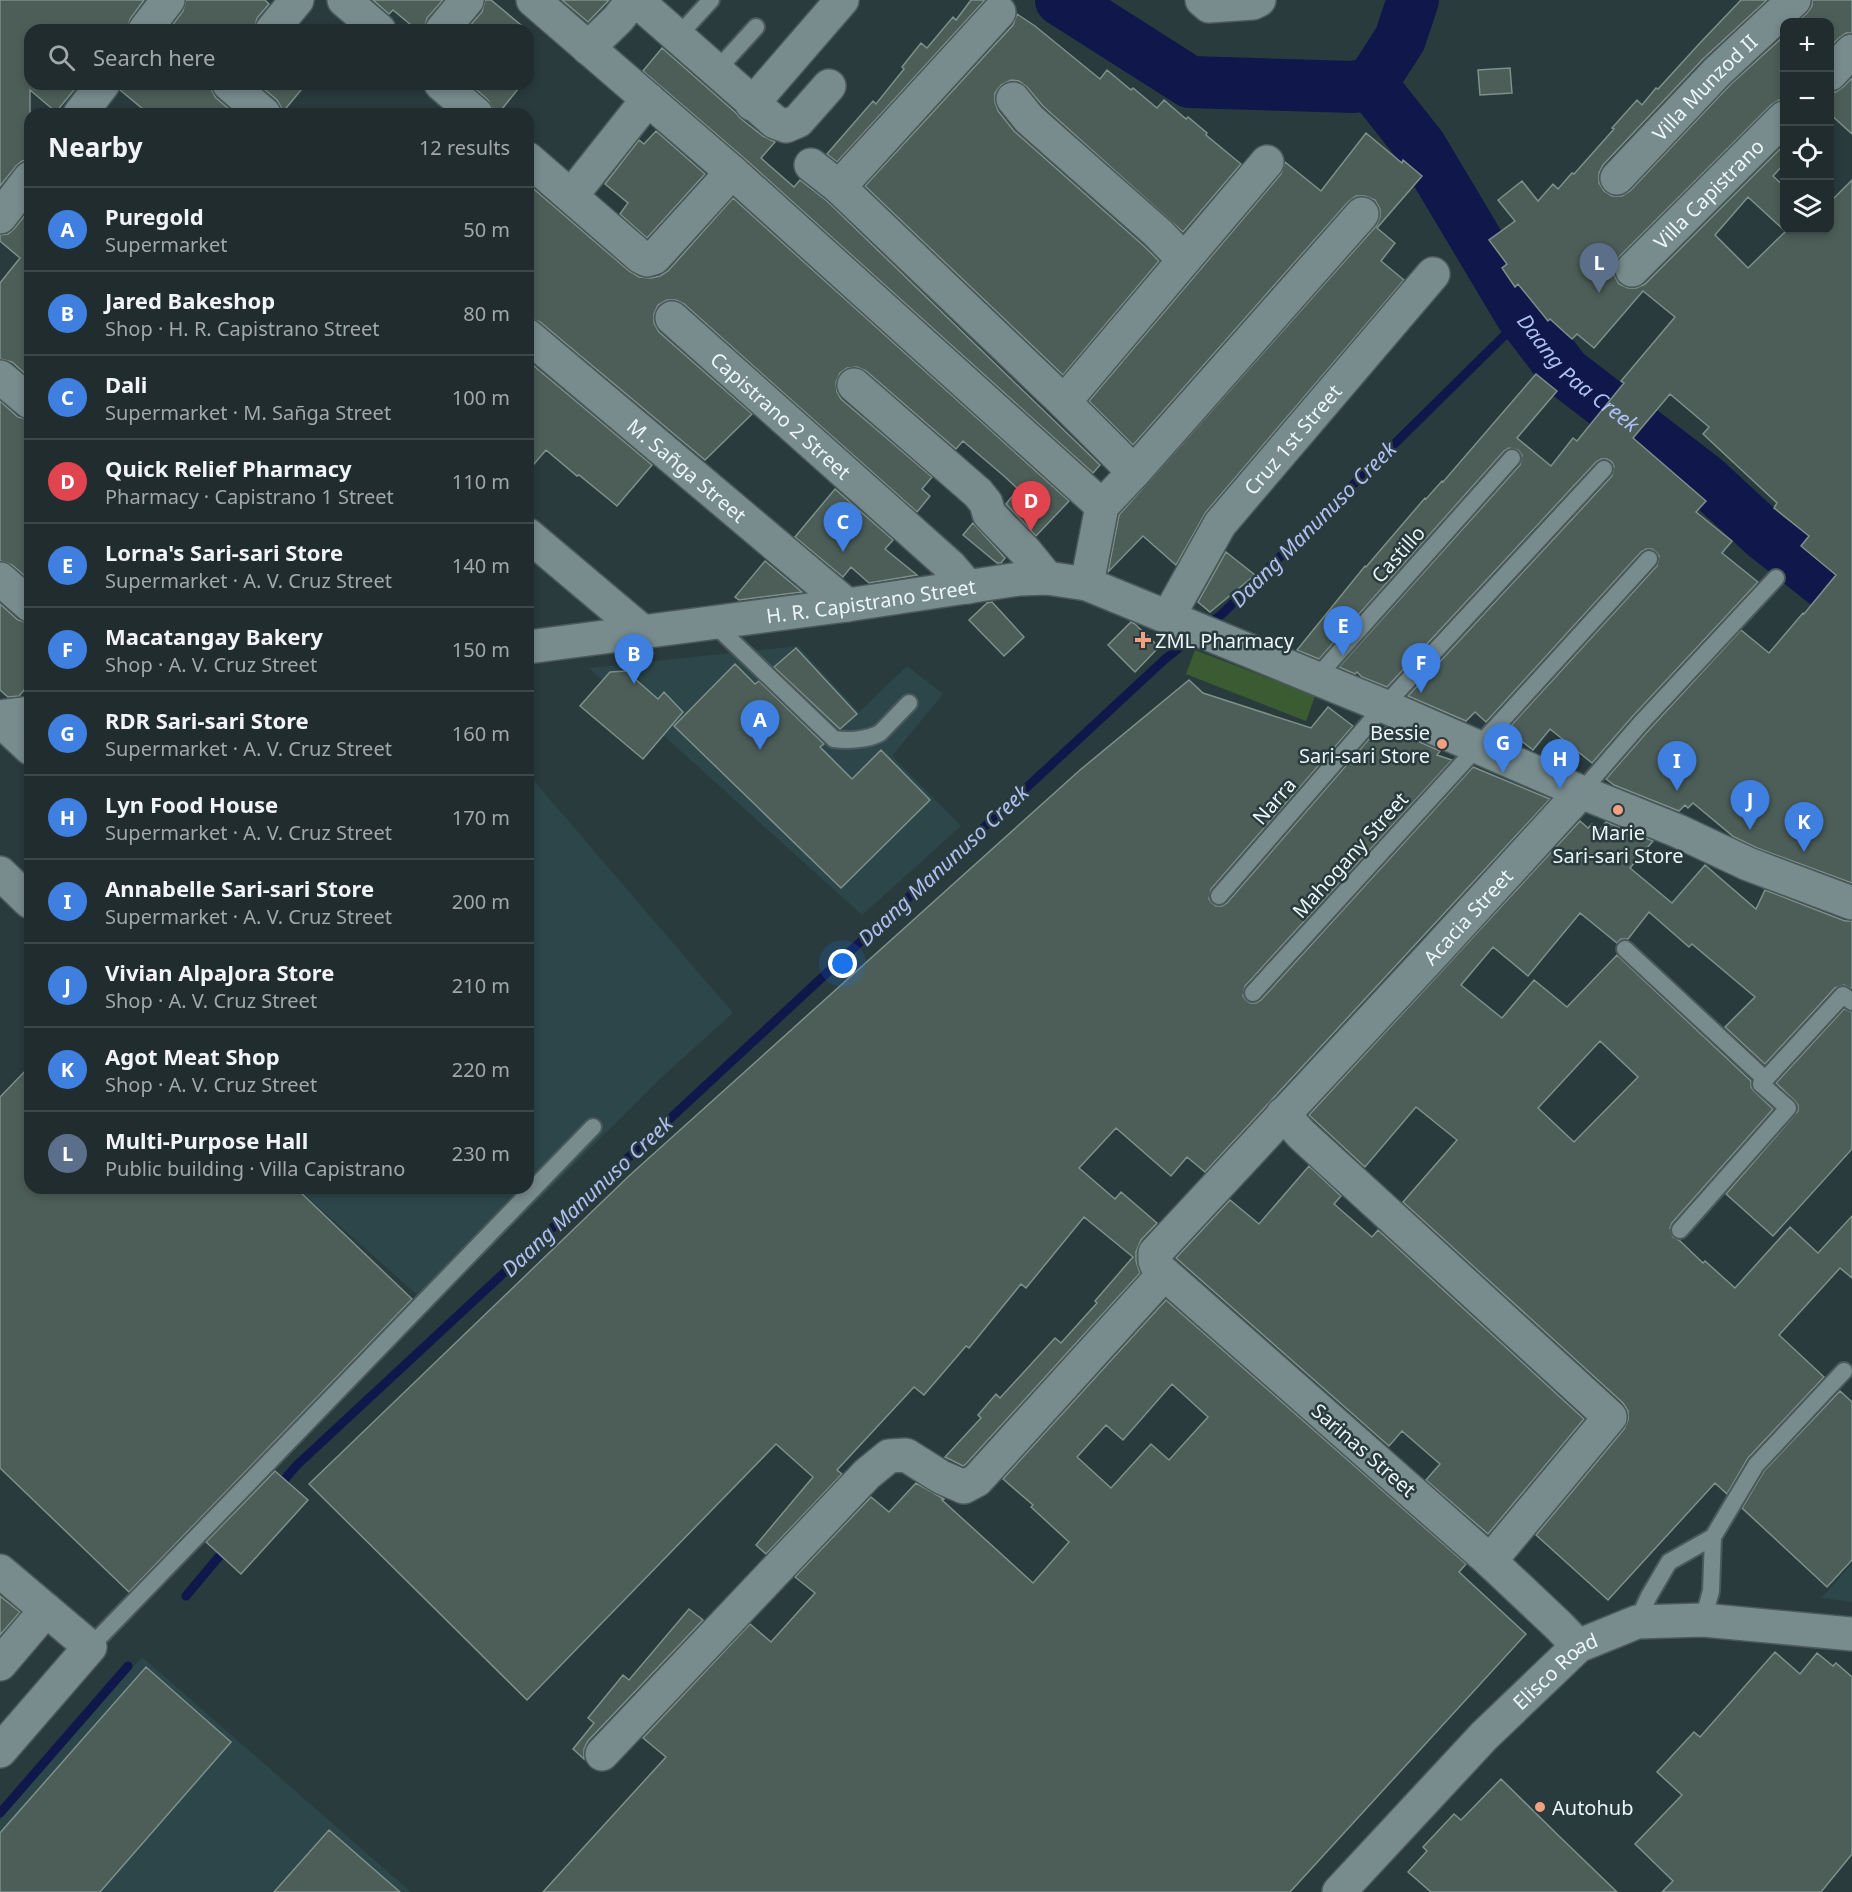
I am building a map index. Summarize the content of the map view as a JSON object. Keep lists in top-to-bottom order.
{
  "streets": {
    "street": [
      "Villa Munzod II",
      "Villa Capistrano",
      "Capistrano 2 Street",
      "Cruz 1st Street",
      "M. Sañga Street",
      "H. R. Capistrano Street",
      "Acacia Street",
      "Sarinas Street",
      "Elisco Road"
    ],
    "lane": ["Castillo", "Narra", "Mahogany Street"]
  },
  "crossings": [
    ["Capistrano 2 Street", "H. R. Capistrano Street"],
    ["Cruz 1st Street", "H. R. Capistrano Street"],
    ["M. Sañga Street", "H. R. Capistrano Street"],
    ["Castillo", "H. R. Capistrano Street"],
    ["H. R. Capistrano Street", "Narra"],
    ["H. R. Capistrano Street", "Mahogany Street"],
    ["H. R. Capistrano Street", "Acacia Street"],
    ["Acacia Street", "Sarinas Street"],
    ["Sarinas Street", "Elisco Road"]
  ],
  "water": ["Daang Paa Creek", "Daang Manunuso Creek"],
  "places": {
    "health": ["ZML Pharmacy"],
    "other": ["Bessie Sari-sari Store", "Marie Sari-sari Store", "Autohub"]
  },
  "page": {
    "map_buttons": ["+", "−"],
    "search": "Search here",
    "heading": ["Nearby", "12 results"],
    "list": [
      {
        "mark": "A",
        "name": "Puregold",
        "note": "Supermarket",
        "value": "50 m"
      },
      {
        "mark": "B",
        "name": "Jared Bakeshop",
        "note": "Shop · H. R. Capistrano Street",
        "value": "80 m"
      },
      {
        "mark": "C",
        "name": "Dali",
        "note": "Supermarket · M. Sañga Street",
        "value": "100 m"
      },
      {
        "mark": "D",
        "name": "Quick Relief Pharmacy",
        "note": "Pharmacy · Capistrano 1 Street",
        "value": "110 m"
      },
      {
        "mark": "E",
        "name": "Lorna's Sari-sari Store",
        "note": "Supermarket · A. V. Cruz Street",
        "value": "140 m"
      },
      {
        "mark": "F",
        "name": "Macatangay Bakery",
        "note": "Shop · A. V. Cruz Street",
        "value": "150 m"
      },
      {
        "mark": "G",
        "name": "RDR Sari-sari Store",
        "note": "Supermarket · A. V. Cruz Street",
        "value": "160 m"
      },
      {
        "mark": "H",
        "name": "Lyn Food House",
        "note": "Supermarket · A. V. Cruz Street",
        "value": "170 m"
      },
      {
        "mark": "I",
        "name": "Annabelle Sari-sari Store",
        "note": "Supermarket · A. V. Cruz Street",
        "value": "200 m"
      },
      {
        "mark": "J",
        "name": "Vivian AlpaJora Store",
        "note": "Shop · A. V. Cruz Street",
        "value": "210 m"
      },
      {
        "mark": "K",
        "name": "Agot Meat Shop",
        "note": "Shop · A. V. Cruz Street",
        "value": "220 m"
      },
      {
        "mark": "L",
        "name": "Multi-Purpose Hall",
        "note": "Public building · Villa Capistrano",
        "value": "230 m"
      }
    ],
    "pins": [
      "L",
      "D",
      "C",
      "E",
      "B",
      "F",
      "A",
      "G",
      "H",
      "I",
      "J",
      "K"
    ]
  }
}
